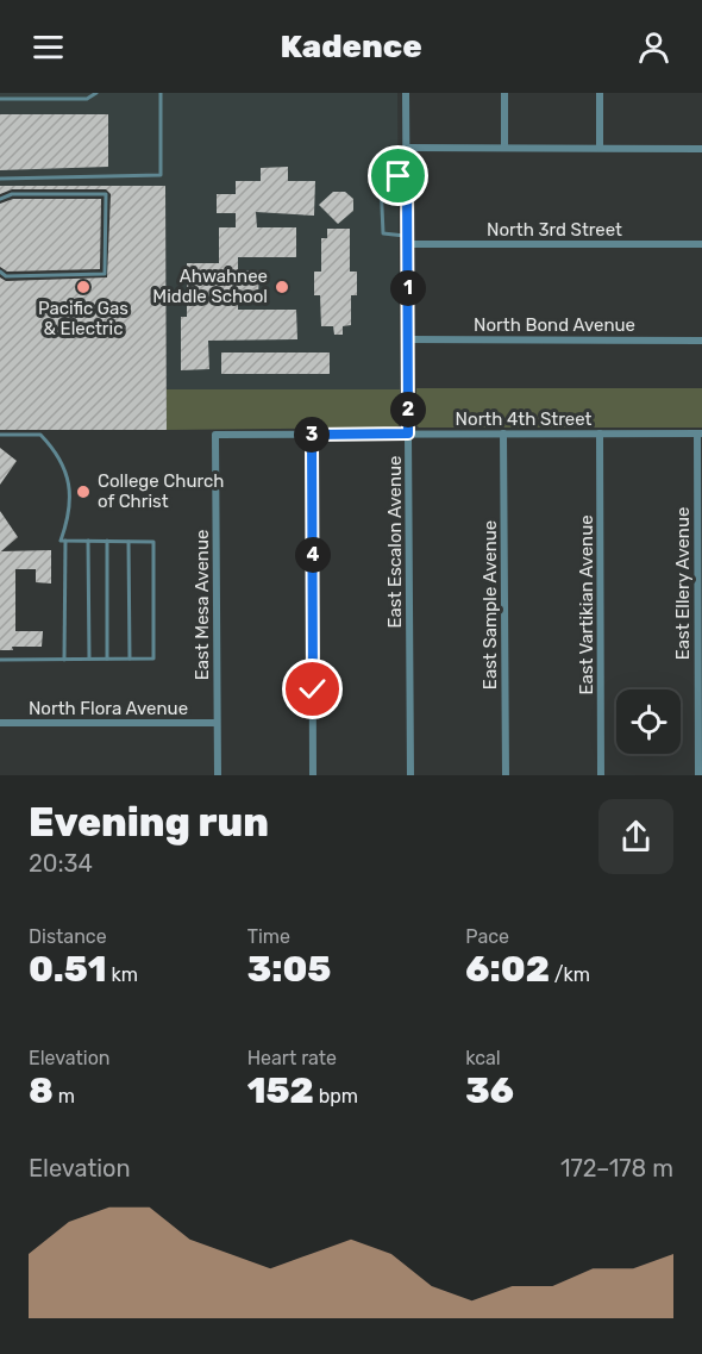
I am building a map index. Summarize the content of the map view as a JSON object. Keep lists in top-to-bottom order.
{
  "streets": {
    "street": [
      "North 3rd Street",
      "North Bond Avenue",
      "North 4th Street",
      "East Escalon Avenue",
      "East Ellery Avenue",
      "East Mesa Avenue",
      "East Sample Avenue",
      "East Vartikian Avenue",
      "North Flora Avenue"
    ]
  },
  "crossings": [
    ["North 3rd Street", "East Escalon Avenue"],
    ["North Bond Avenue", "East Escalon Avenue"],
    ["North 4th Street", "East Escalon Avenue"],
    ["North 4th Street", "East Ellery Avenue"],
    ["North 4th Street", "East Mesa Avenue"],
    ["North 4th Street", "East Sample Avenue"],
    ["North 4th Street", "East Vartikian Avenue"],
    ["East Mesa Avenue", "North Flora Avenue"]
  ],
  "places": ["Pacific Gas & Electric", "Ahwahnee Middle School", "College Church of Christ"],
  "page": {
    "header": "Kadence",
    "pins": [
      "1",
      "2",
      "3",
      "4"
    ],
    "heading": ["Evening run", "20:34"],
    "stats": [
      ["Distance", "0.51 km"],
      ["Time", "3:05"],
      ["Pace", "6:02 /km"],
      ["Elevation", "8 m"],
      ["Heart rate", "152 bpm"],
      ["kcal", "36"]
    ],
    "chart": ["Elevation", "172–178 m"]
  }
}
